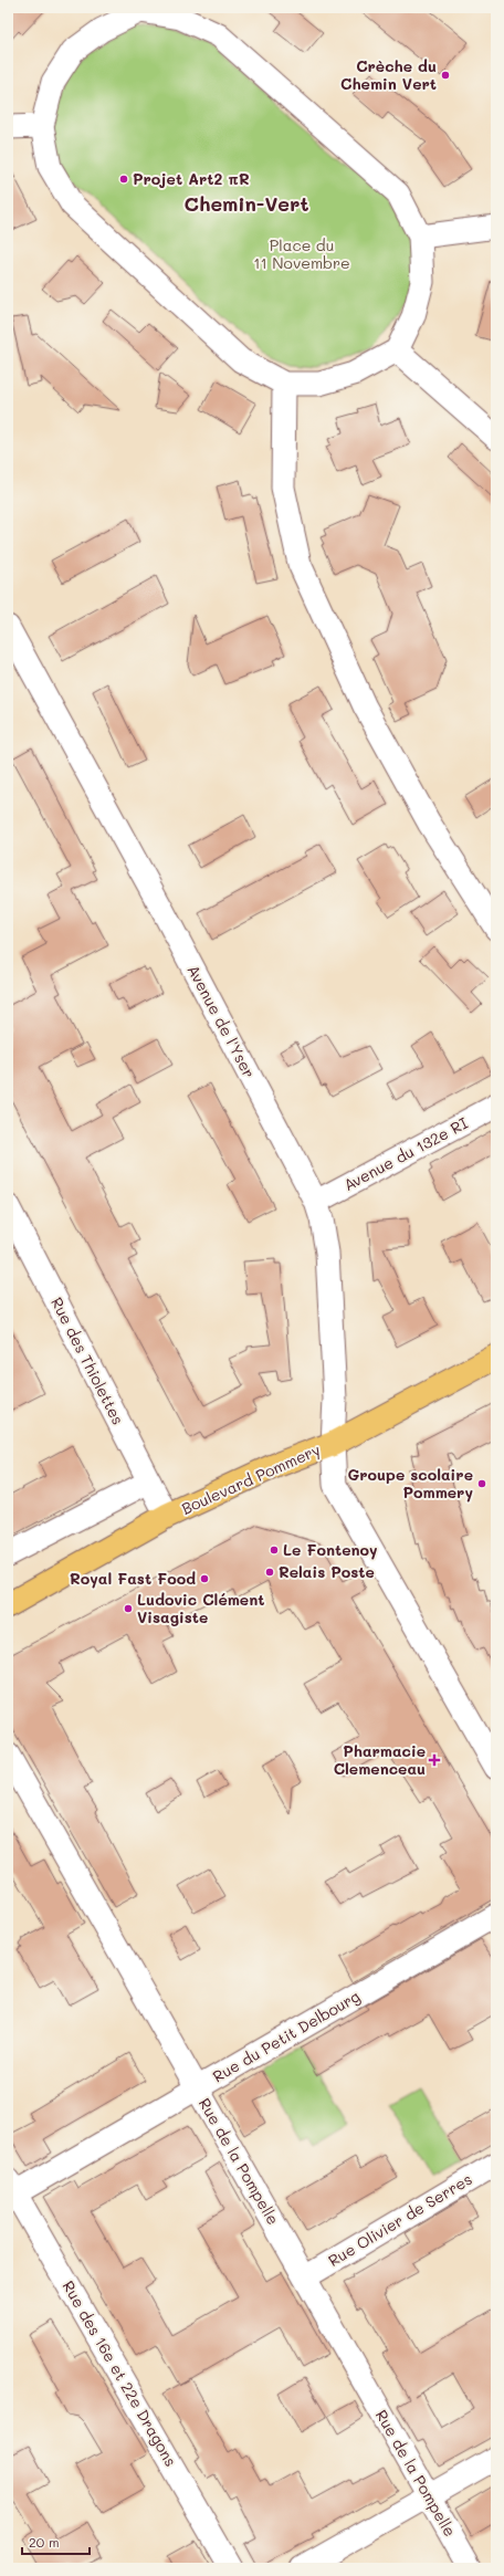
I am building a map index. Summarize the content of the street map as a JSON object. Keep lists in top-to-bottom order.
{
  "streets": {
    "main road": ["Boulevard Pommery"],
    "street": [
      "Avenue de l'Yser",
      "Avenue du 132e RI",
      "Rue des Thiolettes",
      "Rue du Petit Delbourg",
      "Rue de la Pompelle",
      "Rue Olivier de Serres",
      "Rue des 16e et 22e Dragons"
    ]
  },
  "crossings": [
    ["Avenue de l'Yser", "Avenue du 132e RI"],
    ["Avenue de l'Yser", "Boulevard Pommery"],
    ["Rue des Thiolettes", "Boulevard Pommery"],
    ["Rue du Petit Delbourg", "Rue de la Pompelle"],
    ["Rue du Petit Delbourg", "Rue des 16e et 22e Dragons"],
    ["Rue de la Pompelle", "Rue Olivier de Serres"]
  ],
  "districts": ["Chemin-Vert"],
  "parks": ["Place du 11 Novembre"],
  "places": {
    "other": [
      "Crèche du Chemin Vert",
      "Projet Art2 πR",
      "Groupe scolaire Pommery",
      "Le Fontenoy",
      "Relais Poste",
      "Royal Fast Food",
      "Ludovic Clément Visagiste"
    ],
    "health": ["Pharmacie Clemenceau"]
  },
  "scale_bar": "20 m"
}
